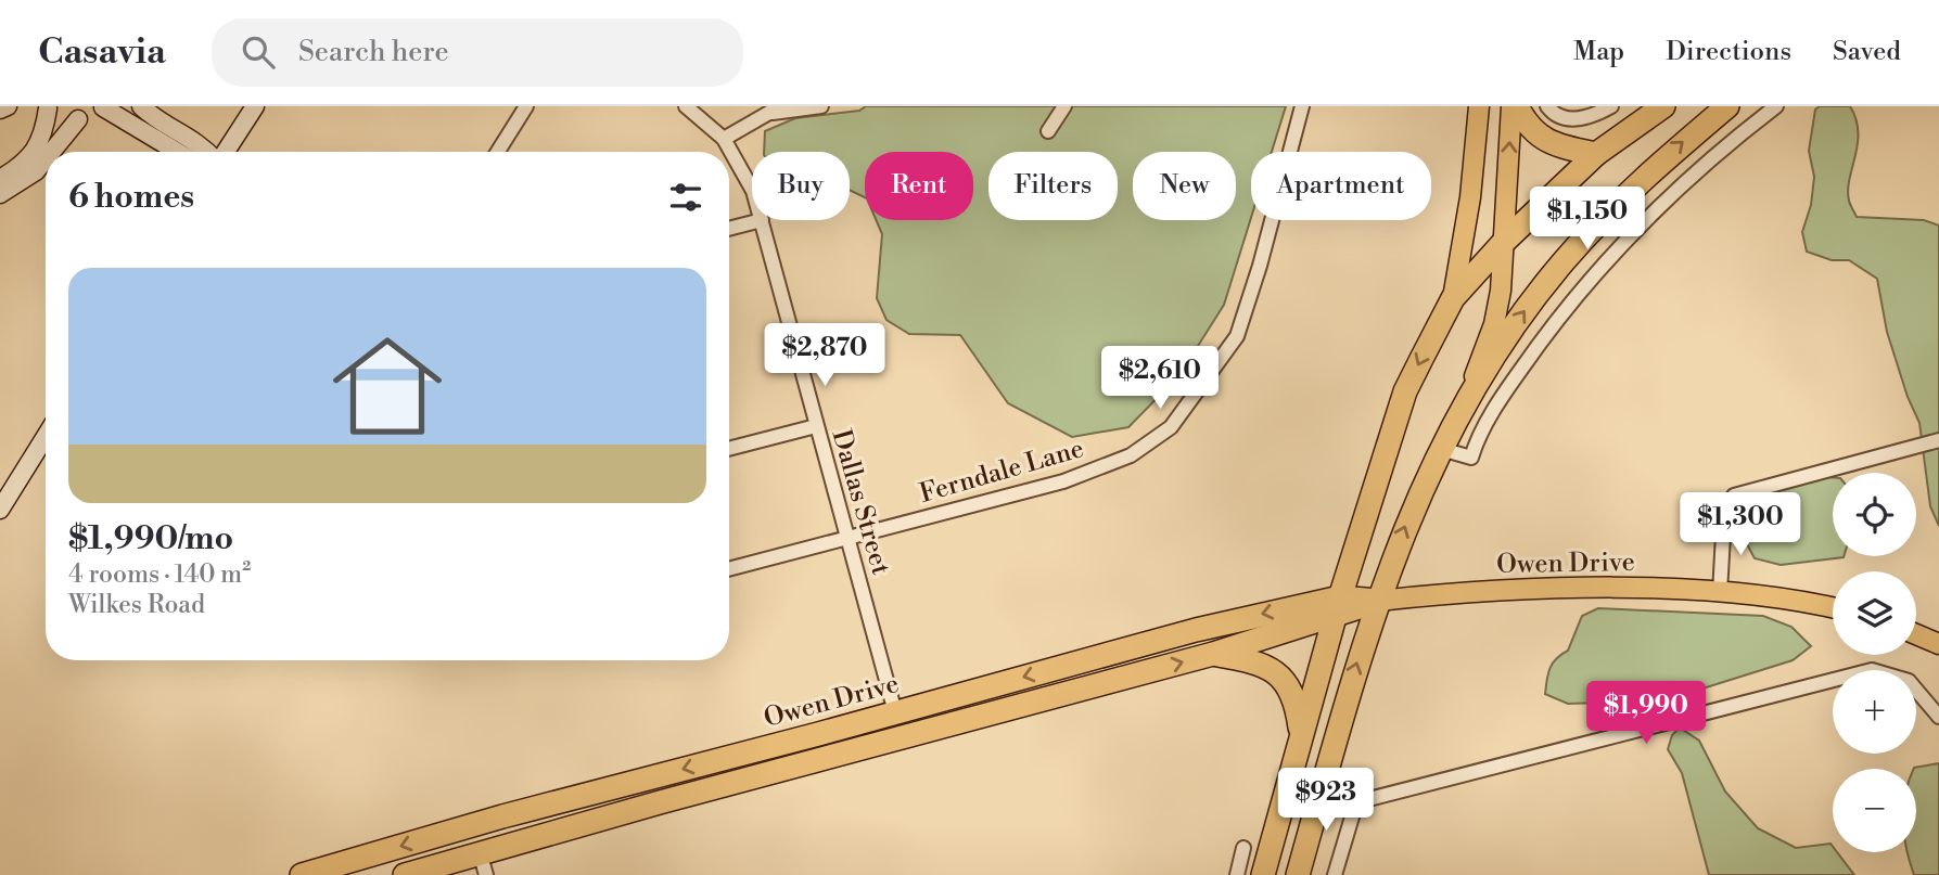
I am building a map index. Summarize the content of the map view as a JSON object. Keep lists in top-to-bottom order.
{
  "streets": {
    "highway": ["Owen Drive"],
    "street": ["Ferndale Lane", "Dallas Street"]
  },
  "crossings": [
    ["Ferndale Lane", "Dallas Street"],
    ["Dallas Street", "Owen Drive"]
  ],
  "page": {
    "header": "Casavia",
    "search": "Search here",
    "nav": ["Map", "Directions", "Saved"],
    "chip": [
      "Buy",
      "Rent",
      "Filters",
      "New",
      "Apartment"
    ],
    "heading": "6 homes",
    "price": [
      "$1,150",
      "$2,870",
      "$2,610",
      "$1,300",
      "$1,990",
      "$923"
    ],
    "list": [
      {
        "name": "$1,990/mo",
        "note": "4 rooms · 140 m² · Wilkes Road"
      }
    ],
    "map_buttons": ["+", "−"]
  }
}
